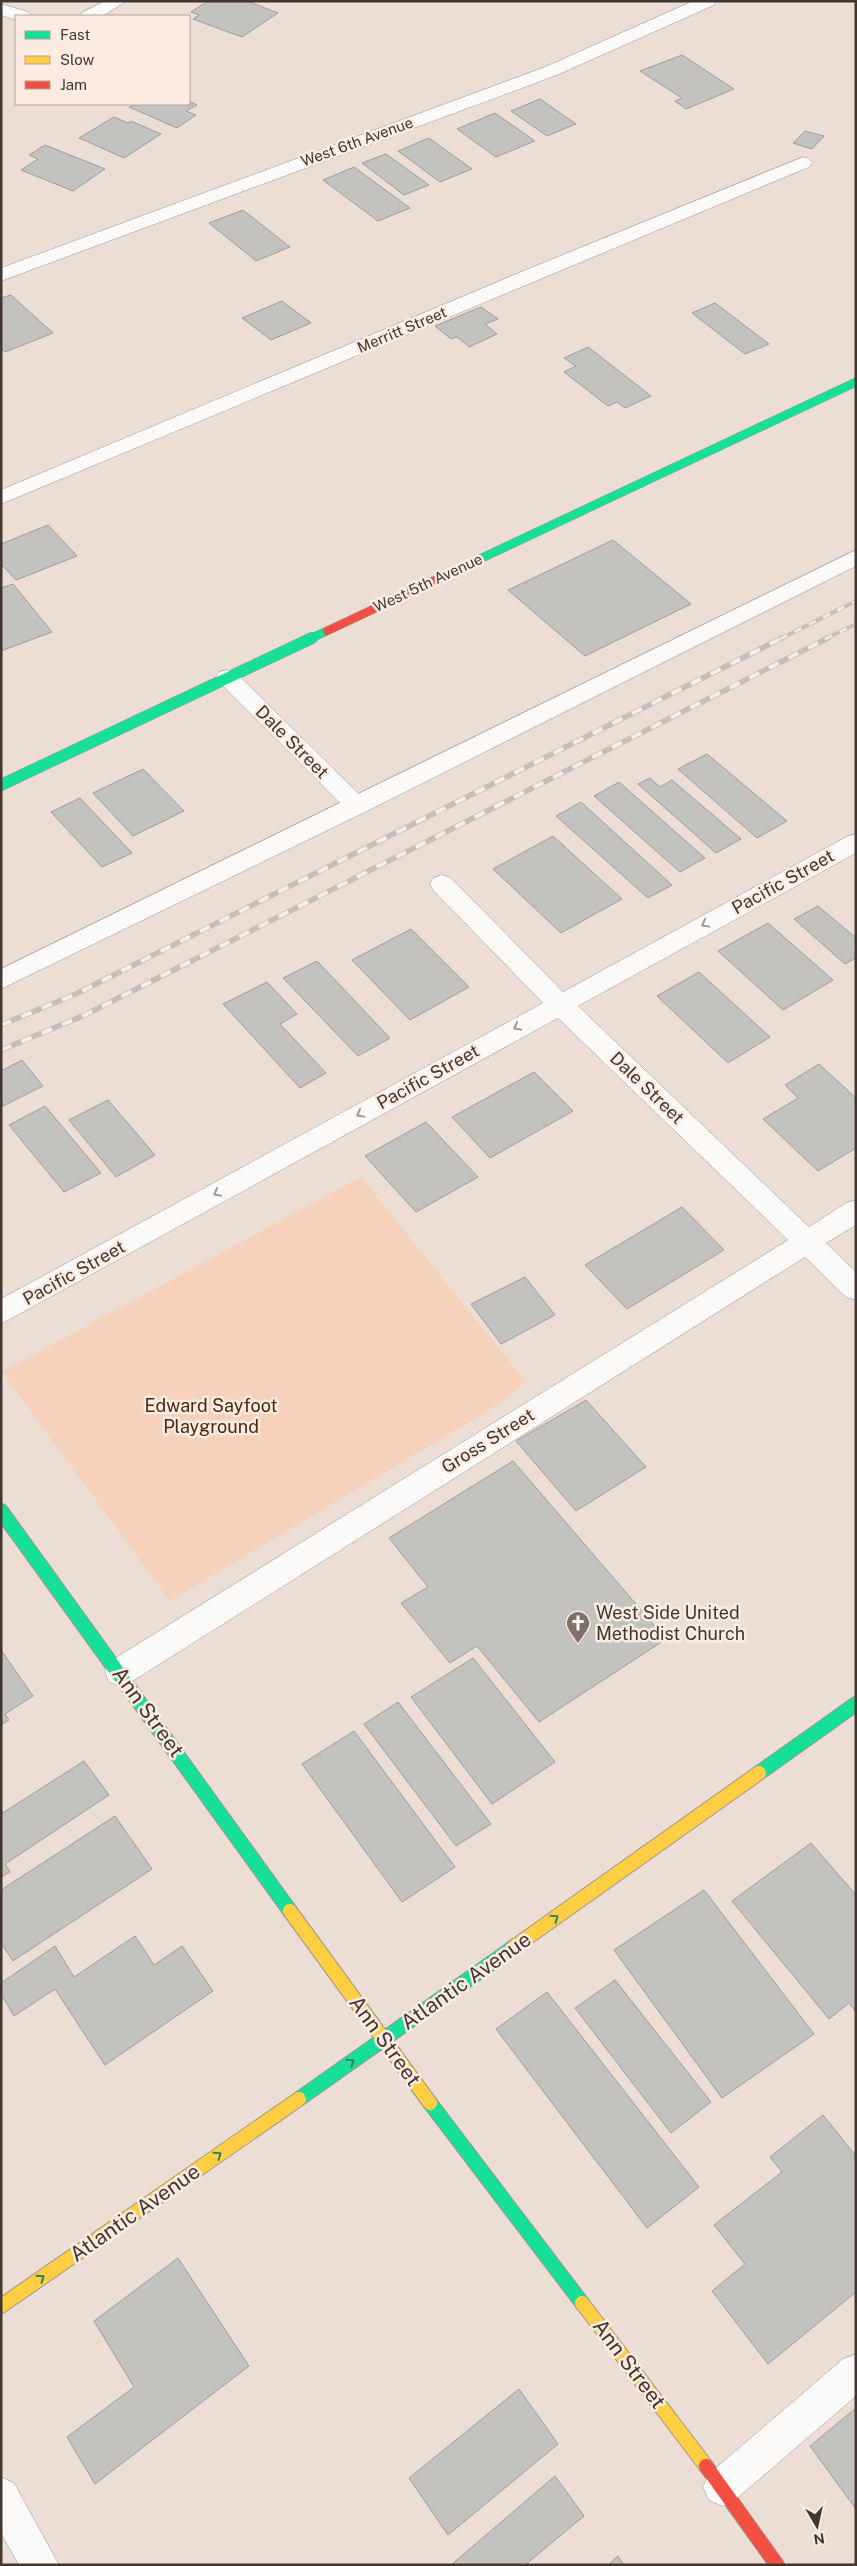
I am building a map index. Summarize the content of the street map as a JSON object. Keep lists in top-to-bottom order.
{
  "streets": {
    "street": [
      "West 6th Avenue",
      "Merritt Street",
      "West 5th Avenue",
      "Dale Street",
      "Pacific Street",
      "Gross Street",
      "Ann Street",
      "Atlantic Avenue"
    ]
  },
  "crossings": [
    ["West 5th Avenue", "Dale Street"],
    ["Dale Street", "Pacific Street"],
    ["Dale Street", "Gross Street"],
    ["Gross Street", "Ann Street"],
    ["Ann Street", "Atlantic Avenue"]
  ],
  "one_way": ["Pacific Street", "Atlantic Avenue"],
  "parks": ["Edward Sayfoot Playground"],
  "places": {
    "church": ["West Side United Methodist Church"]
  },
  "legend": ["Fast", "Slow", "Jam"],
  "north": "bottom"
}
